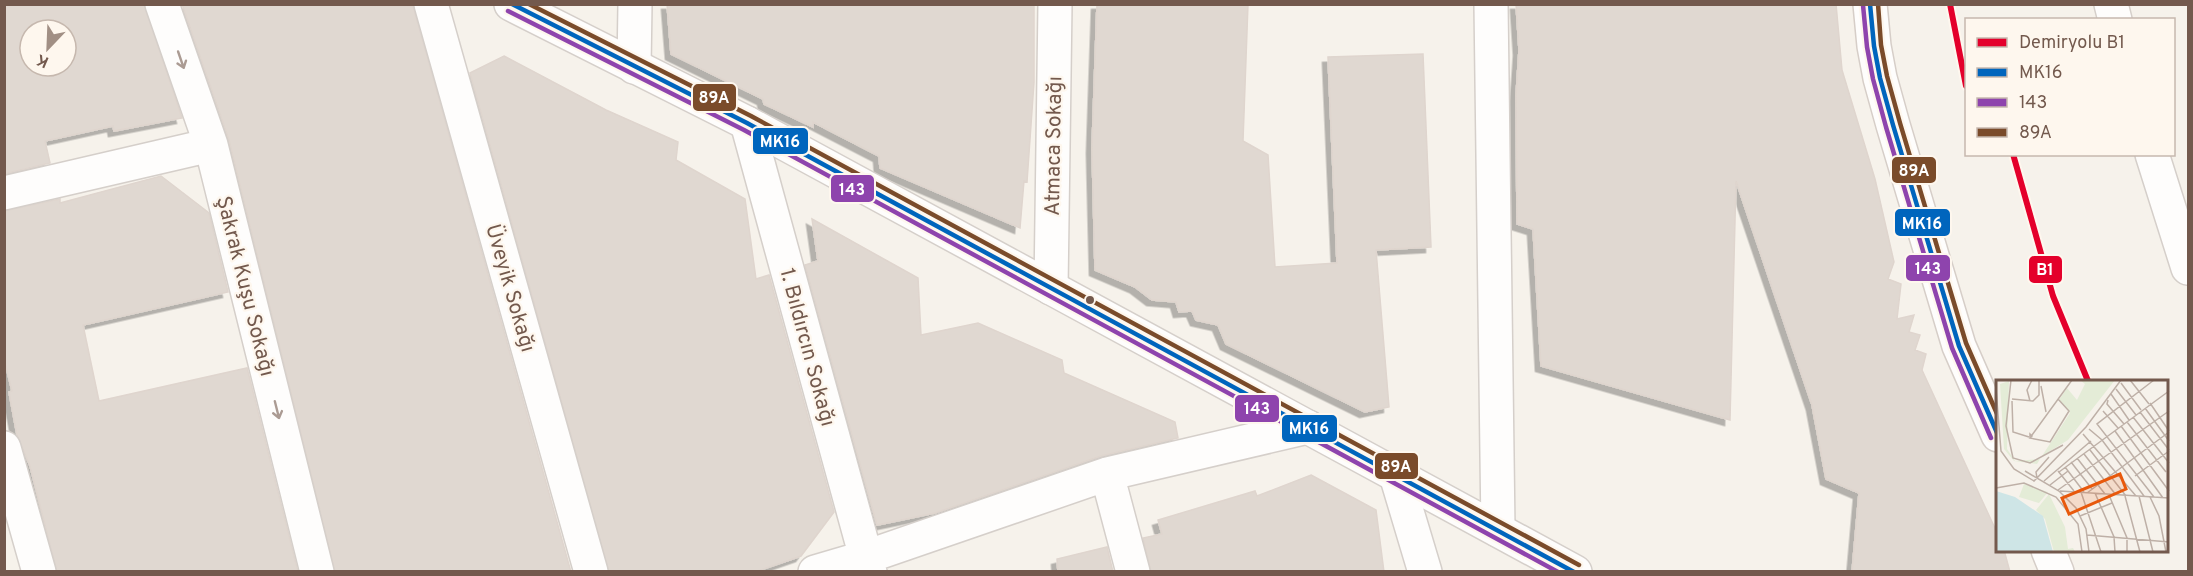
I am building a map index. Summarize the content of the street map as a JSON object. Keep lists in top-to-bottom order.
{
  "streets": {
    "street": [
      "Atmaca Sokağı",
      "Şakrak Kuşu Sokağı",
      "Üveyik Sokağı",
      "1. Bıldırcın Sokağı"
    ]
  },
  "one_way": ["Şakrak Kuşu Sokağı"],
  "lines": [
    "rail line B1",
    "transit line MK16",
    "transit line 89A",
    "transit line 143"
  ],
  "legend": [
    "Demiryolu B1",
    "MK16",
    "143",
    "89A"
  ],
  "north": "bottom left"
}
